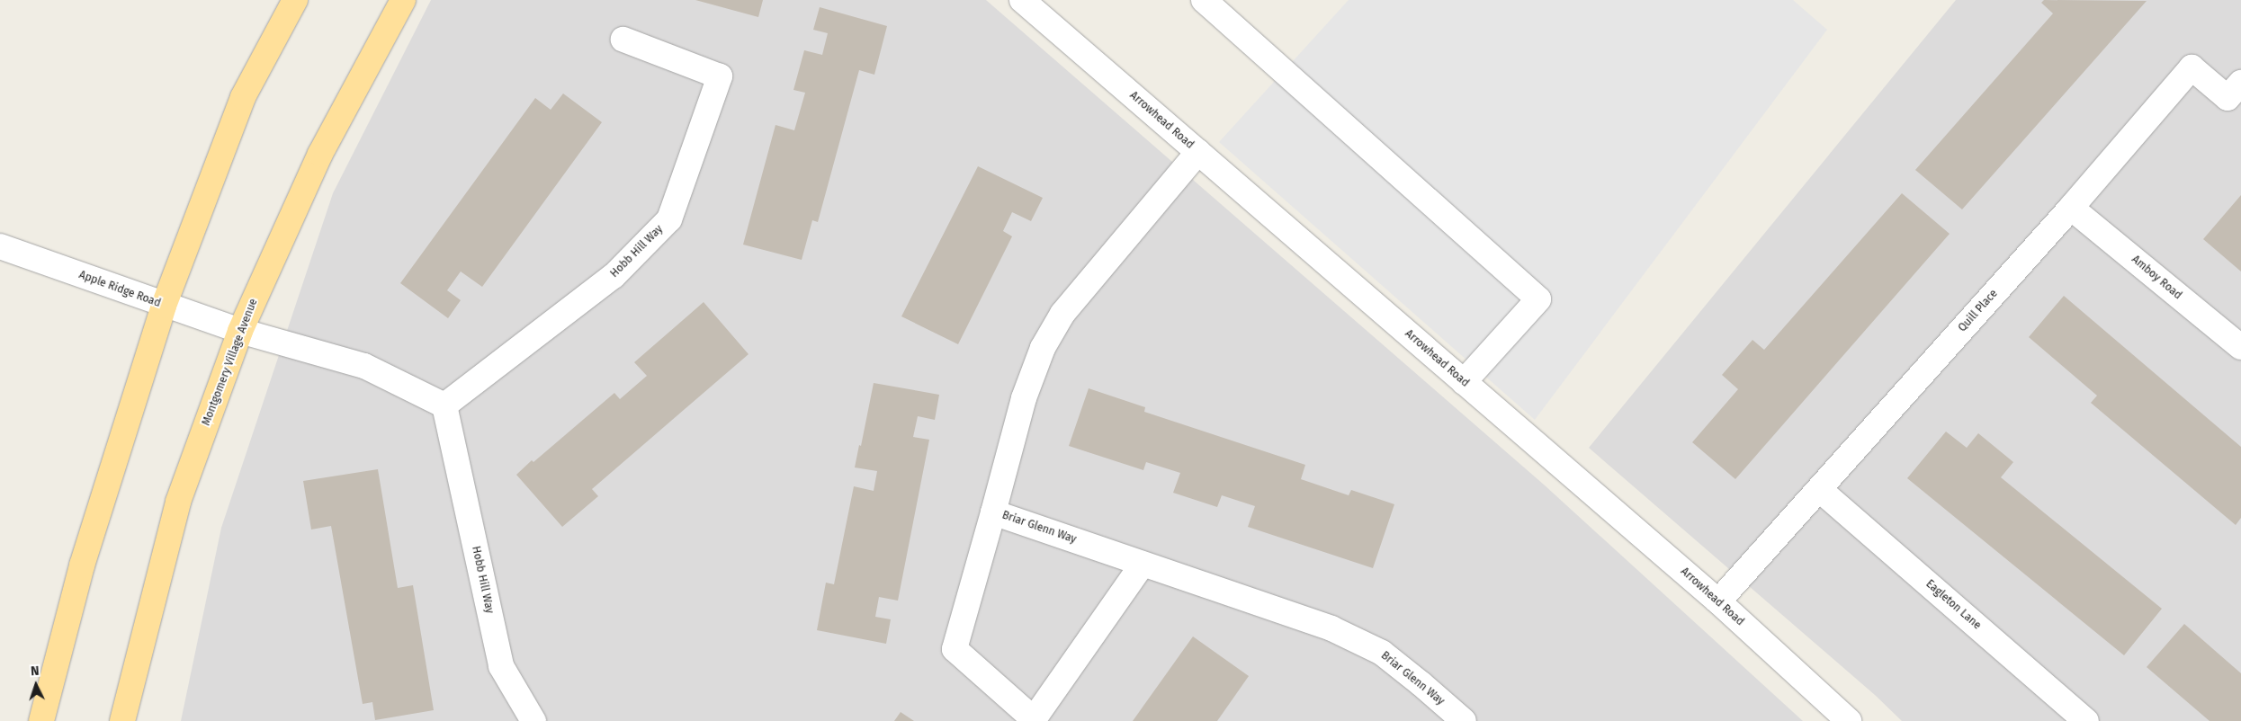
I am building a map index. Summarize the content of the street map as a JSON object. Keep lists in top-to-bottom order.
{
  "streets": {
    "main road": ["Montgomery Village Avenue"],
    "street": [
      "Arrowhead Road",
      "Hobb Hill Way",
      "Amboy Road",
      "Apple Ridge Road",
      "Quill Place",
      "Briar Glenn Way",
      "Eagleton Lane"
    ]
  },
  "crossings": [
    ["Arrowhead Road", "Quill Place"],
    ["Arrowhead Road", "Briar Glenn Way"],
    ["Amboy Road", "Quill Place"],
    ["Apple Ridge Road", "Montgomery Village Avenue"],
    ["Quill Place", "Eagleton Lane"]
  ],
  "north": "top"
}
